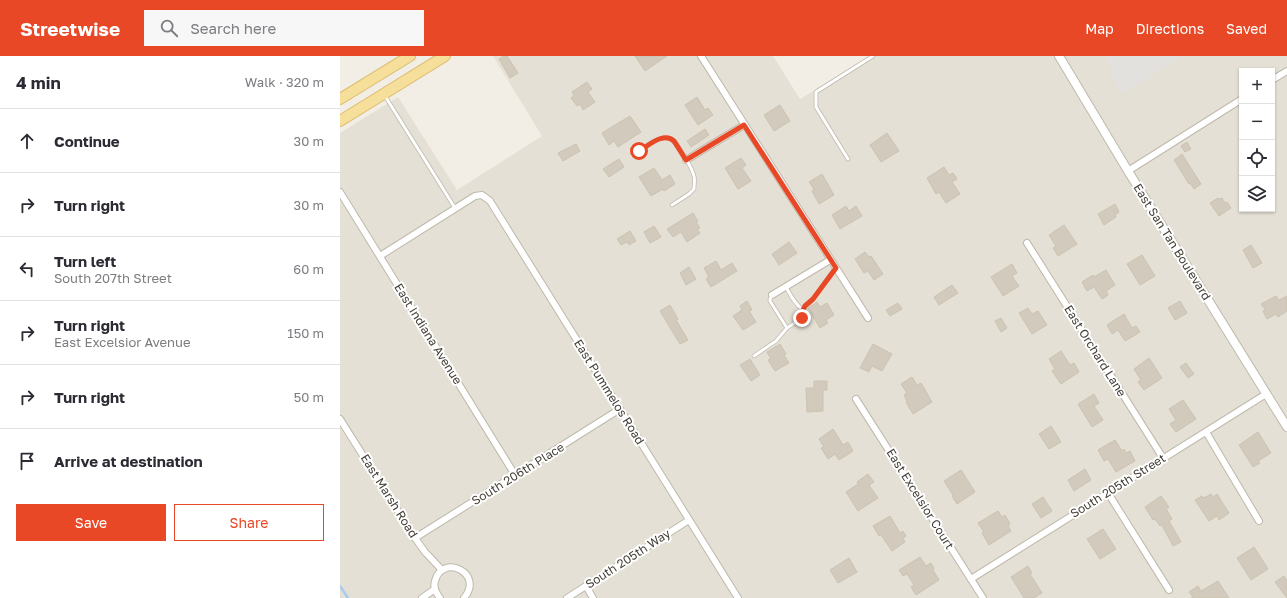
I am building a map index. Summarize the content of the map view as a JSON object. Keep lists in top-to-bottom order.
{
  "streets": {
    "street": [
      "East San Tan Boulevard",
      "East Indiana Avenue",
      "East Orchard Lane",
      "East Pummelos Road",
      "South 206th Place",
      "South 205th Street",
      "East Marsh Road",
      "East Excelsior Court",
      "South 205th Way"
    ]
  },
  "crossings": [
    ["East San Tan Boulevard", "South 205th Street"],
    ["East Indiana Avenue", "South 206th Place"],
    ["East Orchard Lane", "South 205th Street"],
    ["East Pummelos Road", "South 206th Place"],
    ["East Pummelos Road", "South 205th Way"],
    ["South 206th Place", "East Marsh Road"],
    ["South 205th Street", "East Excelsior Court"]
  ],
  "page": {
    "header": "Streetwise",
    "search": "Search here",
    "nav": ["Map", "Directions", "Saved"],
    "heading": ["4 min", "Walk · 320 m"],
    "map_buttons": ["+", "−"],
    "list": [
      ["Continue", "30 m"],
      ["Turn right", "30 m"],
      ["Turn left", "South 207th Street", "60 m"],
      ["Turn right", "East Excelsior Avenue", "150 m"],
      ["Turn right", "50 m"],
      "Arrive at destination"
    ],
    "buttons": ["Save", "Share"]
  }
}
